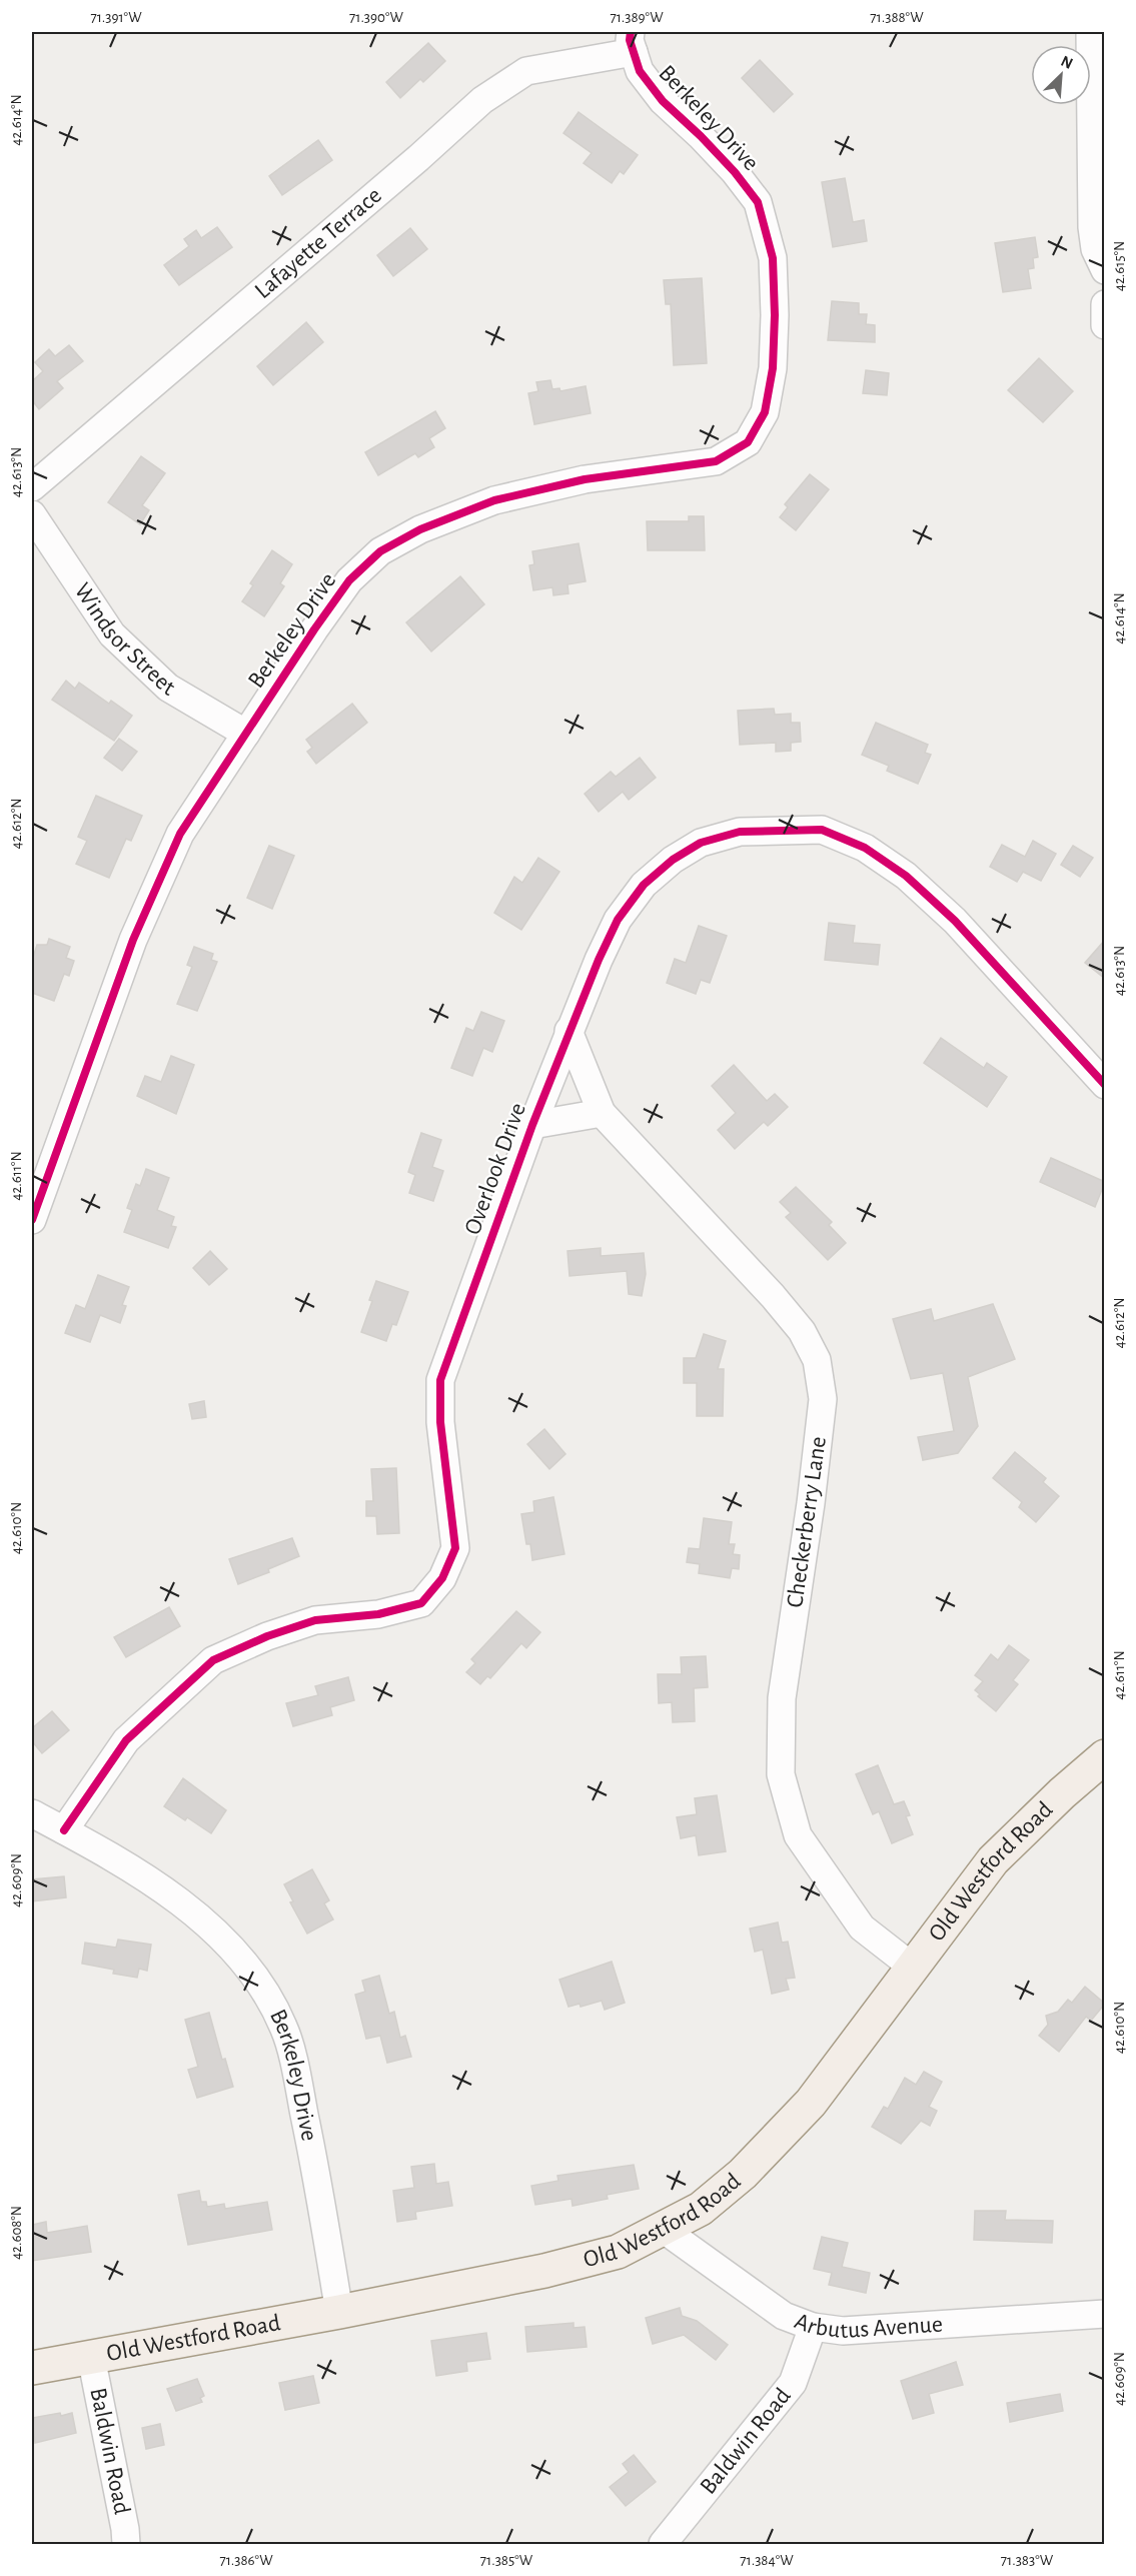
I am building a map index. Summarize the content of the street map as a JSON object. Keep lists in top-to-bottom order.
{
  "streets": {
    "main road": ["Old Westford Road"],
    "street": [
      "Berkeley Drive",
      "Lafayette Terrace",
      "Windsor Street",
      "Overlook Drive",
      "Checkerberry Lane",
      "Arbutus Avenue",
      "Baldwin Road"
    ]
  },
  "crossings": [
    ["Berkeley Drive", "Lafayette Terrace"],
    ["Berkeley Drive", "Windsor Street"],
    ["Berkeley Drive", "Overlook Drive"],
    ["Berkeley Drive", "Old Westford Road"],
    ["Overlook Drive", "Checkerberry Lane"],
    ["Checkerberry Lane", "Old Westford Road"],
    ["Old Westford Road", "Arbutus Avenue"],
    ["Old Westford Road", "Baldwin Road"],
    ["Arbutus Avenue", "Baldwin Road"]
  ],
  "north": "top right",
  "coordinates": [
    "71.391°W",
    "71.390°W",
    "71.389°W",
    "71.388°W",
    "42.614°N",
    "42.615°N",
    "42.613°N",
    "42.612°N",
    "42.611°N",
    "42.610°N",
    "42.609°N",
    "42.608°N",
    "71.386°W",
    "71.385°W",
    "71.384°W",
    "71.383°W"
  ]
}
